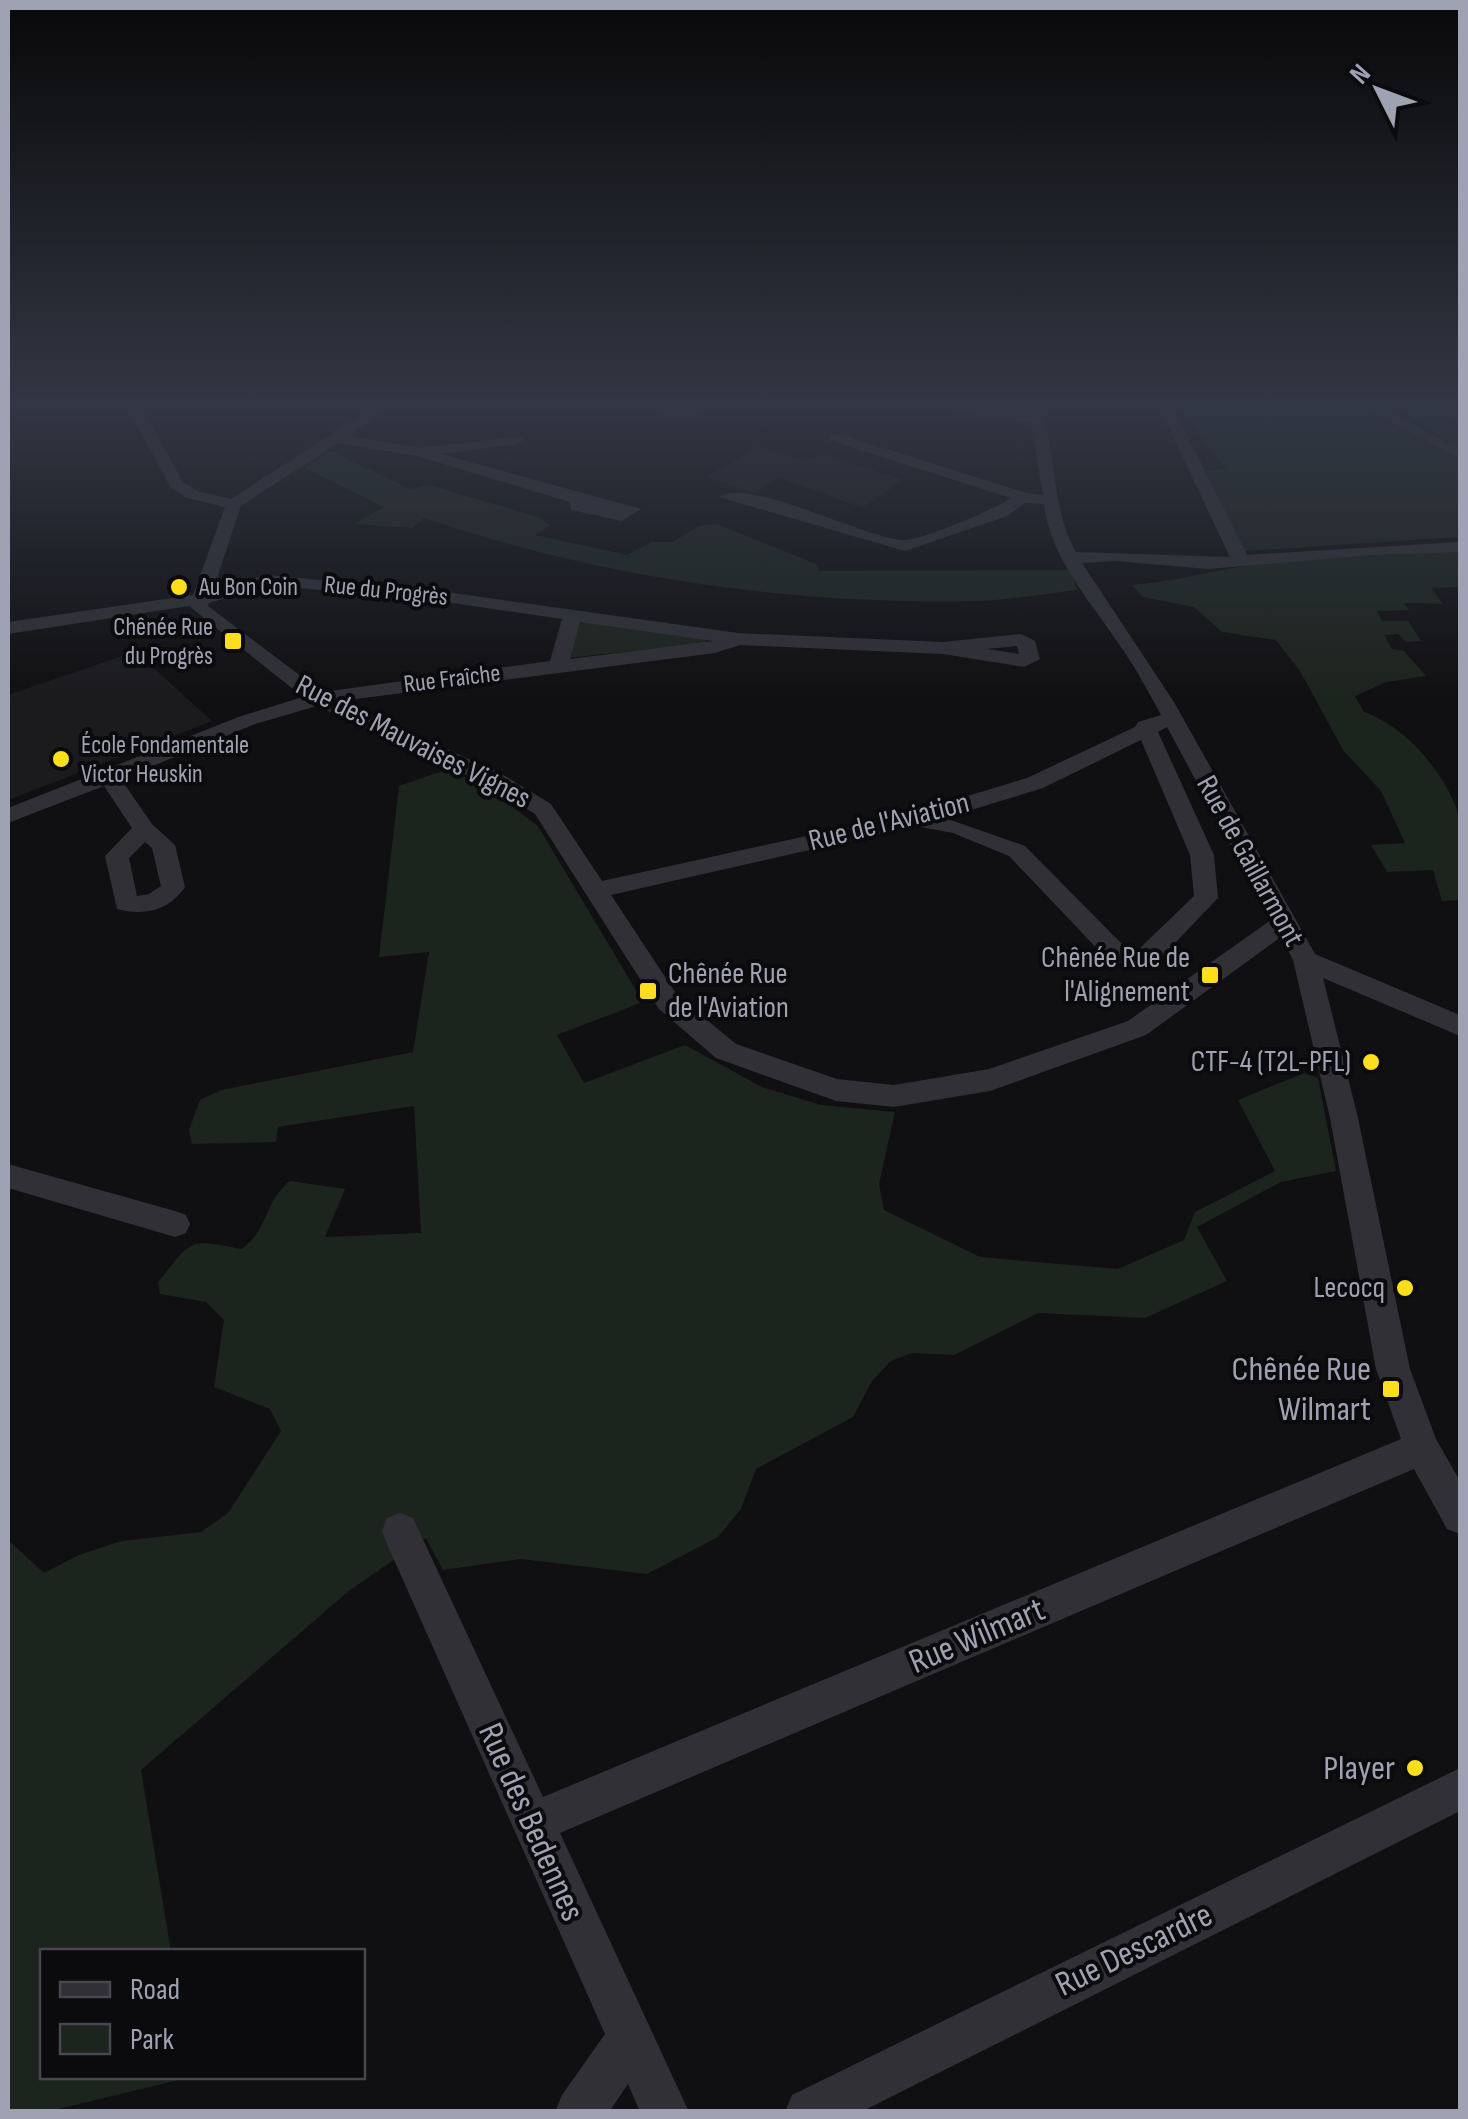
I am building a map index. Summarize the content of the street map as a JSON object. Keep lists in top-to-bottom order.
{
  "streets": {
    "street": [
      "Rue du Progrès",
      "Rue Fraîche",
      "Rue des Mauvaises Vignes",
      "Rue de l'Aviation",
      "Rue de Gaillarmont",
      "Rue Wilmart",
      "Rue des Bedennes",
      "Rue Descardre"
    ]
  },
  "crossings": [
    ["Rue du Progrès", "Rue Fraîche"],
    ["Rue du Progrès", "Rue des Mauvaises Vignes"],
    ["Rue Fraîche", "Rue des Mauvaises Vignes"],
    ["Rue des Mauvaises Vignes", "Rue de l'Aviation"],
    ["Rue des Mauvaises Vignes", "Rue de Gaillarmont"],
    ["Rue de l'Aviation", "Rue de Gaillarmont"],
    ["Rue de Gaillarmont", "Rue Wilmart"],
    ["Rue Wilmart", "Rue des Bedennes"]
  ],
  "places": {
    "other": [
      "Au Bon Coin",
      "École Fondamentale Victor Heuskin",
      "CTF-4 (T2L-PFL)",
      "Lecocq",
      "Player"
    ],
    "transit": [
      "Chênée Rue du Progrès",
      "Chênée Rue de l'Alignement",
      "Chênée Rue de l'Aviation",
      "Chênée Rue Wilmart"
    ]
  },
  "legend": ["Road", "Park"],
  "north": "top left"
}
